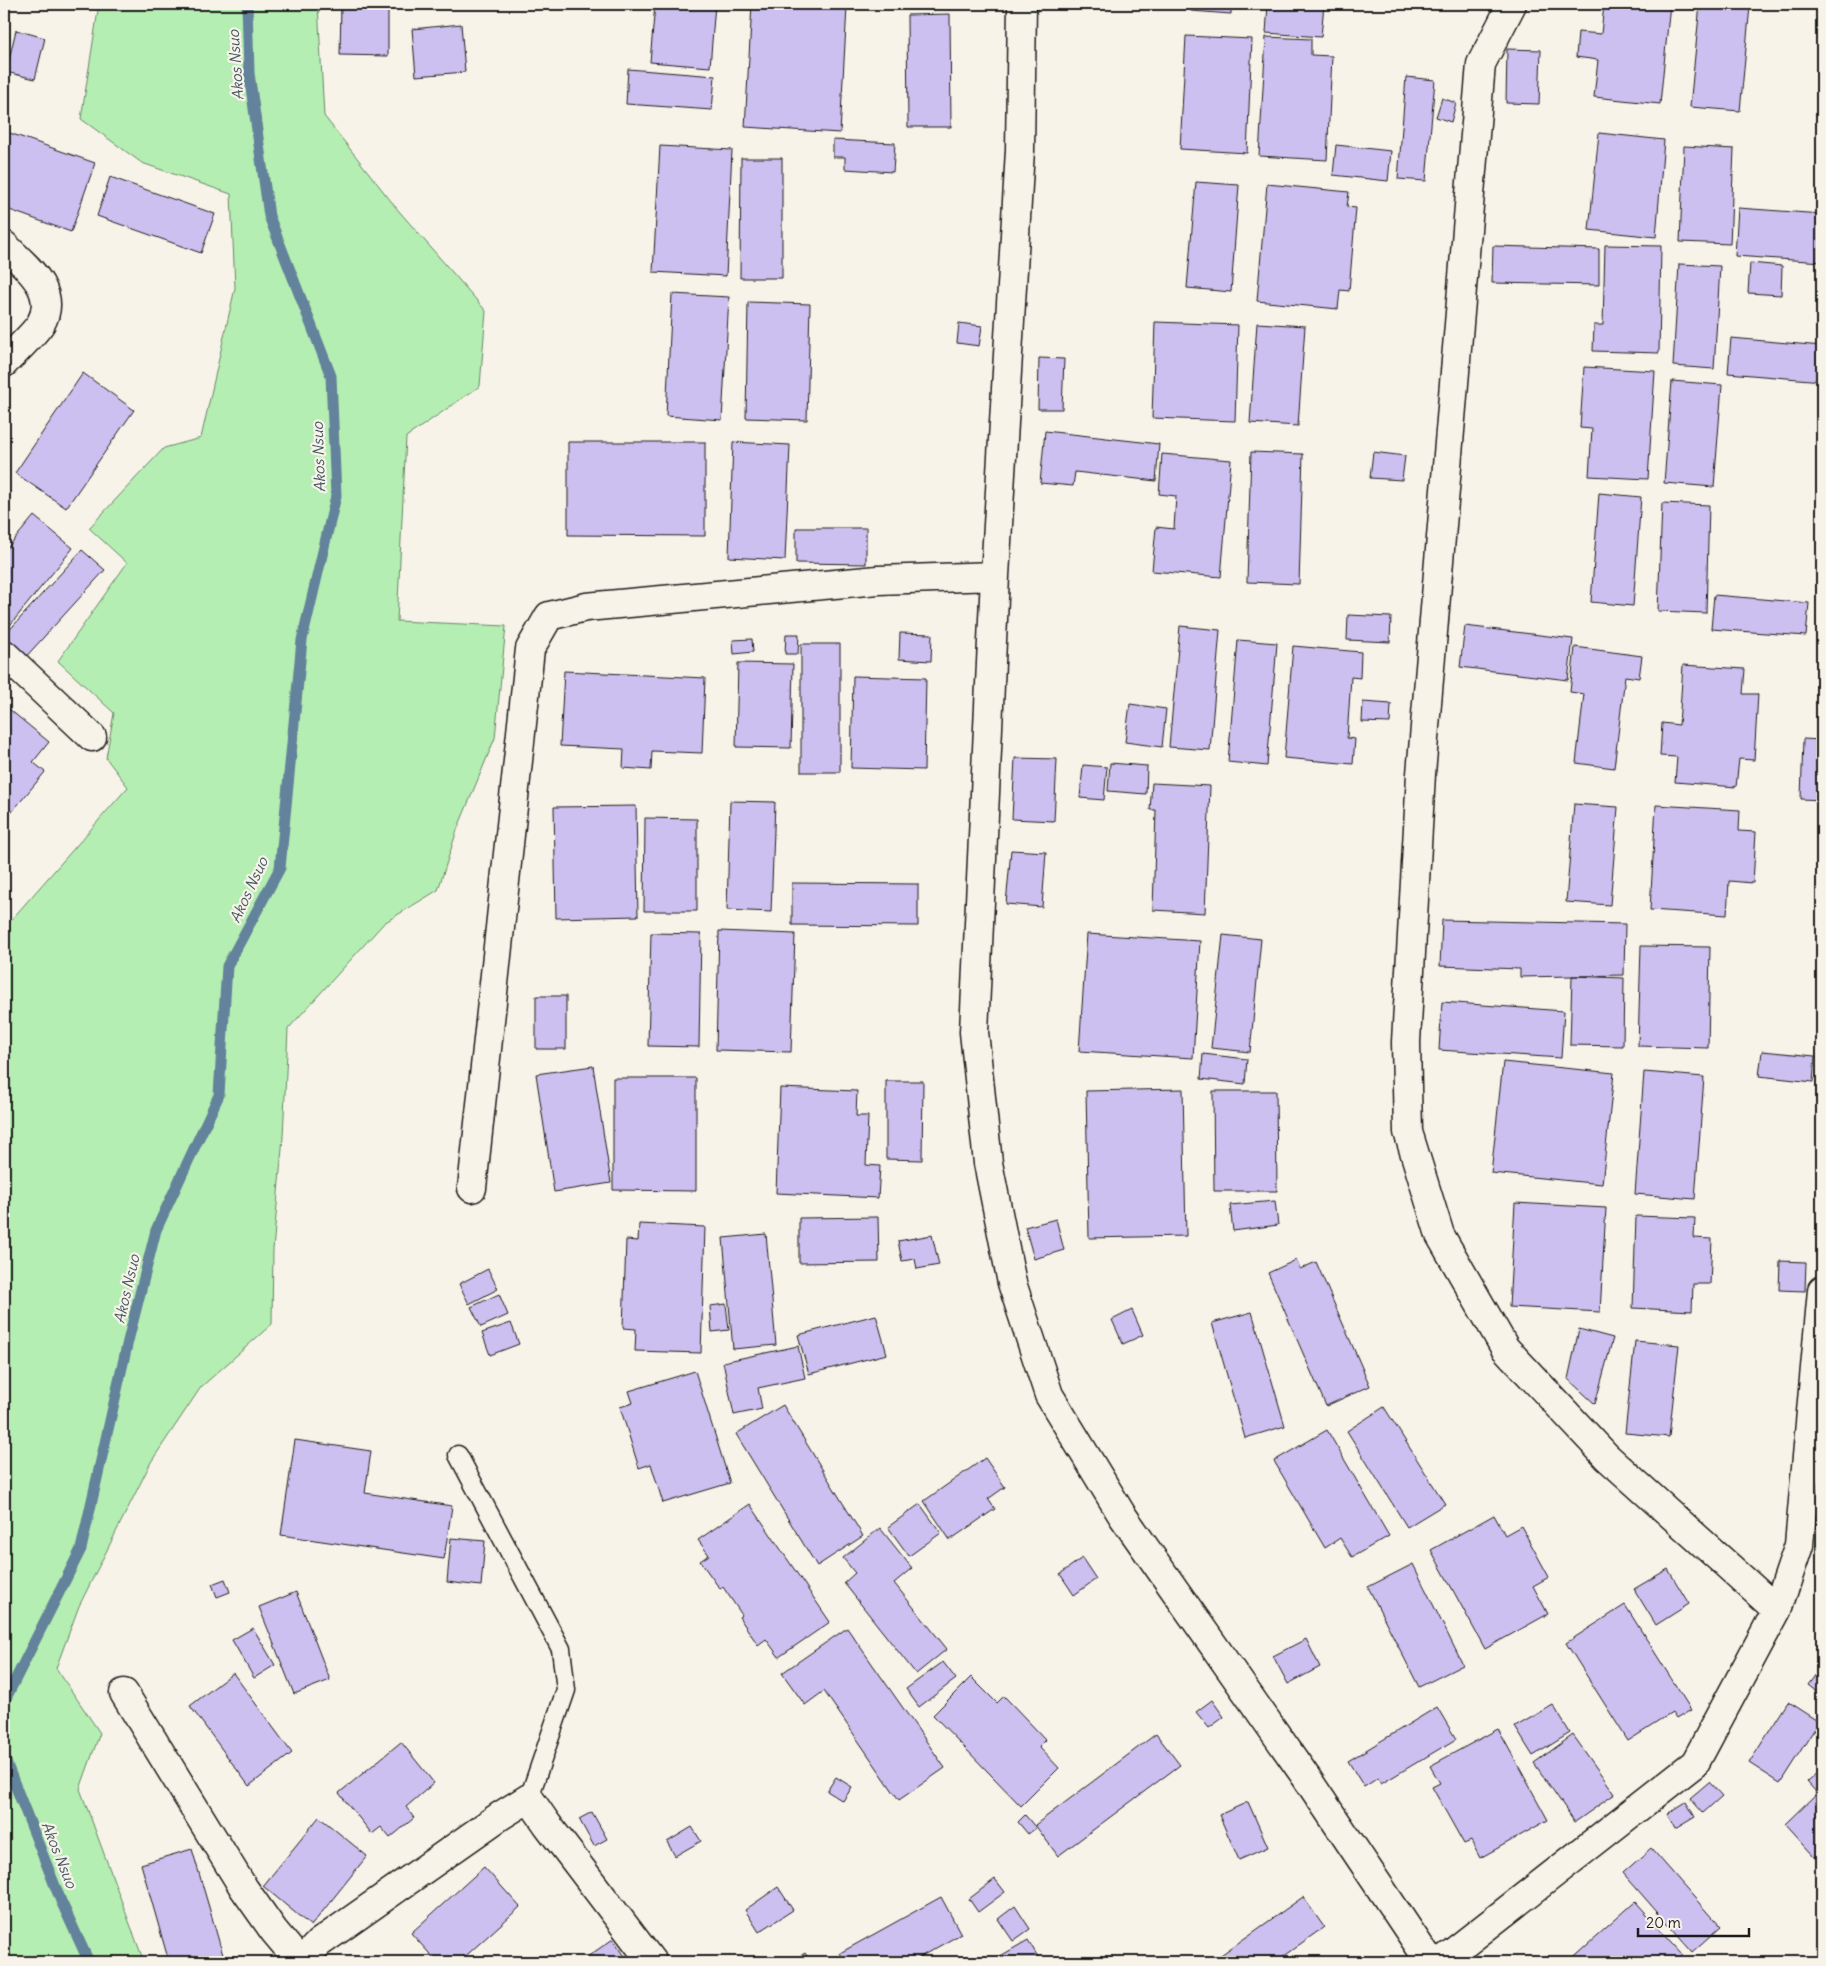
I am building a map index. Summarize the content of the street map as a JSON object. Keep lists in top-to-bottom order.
{
  "water": ["Akos Nsuo"],
  "scale_bar": "20 m"
}
